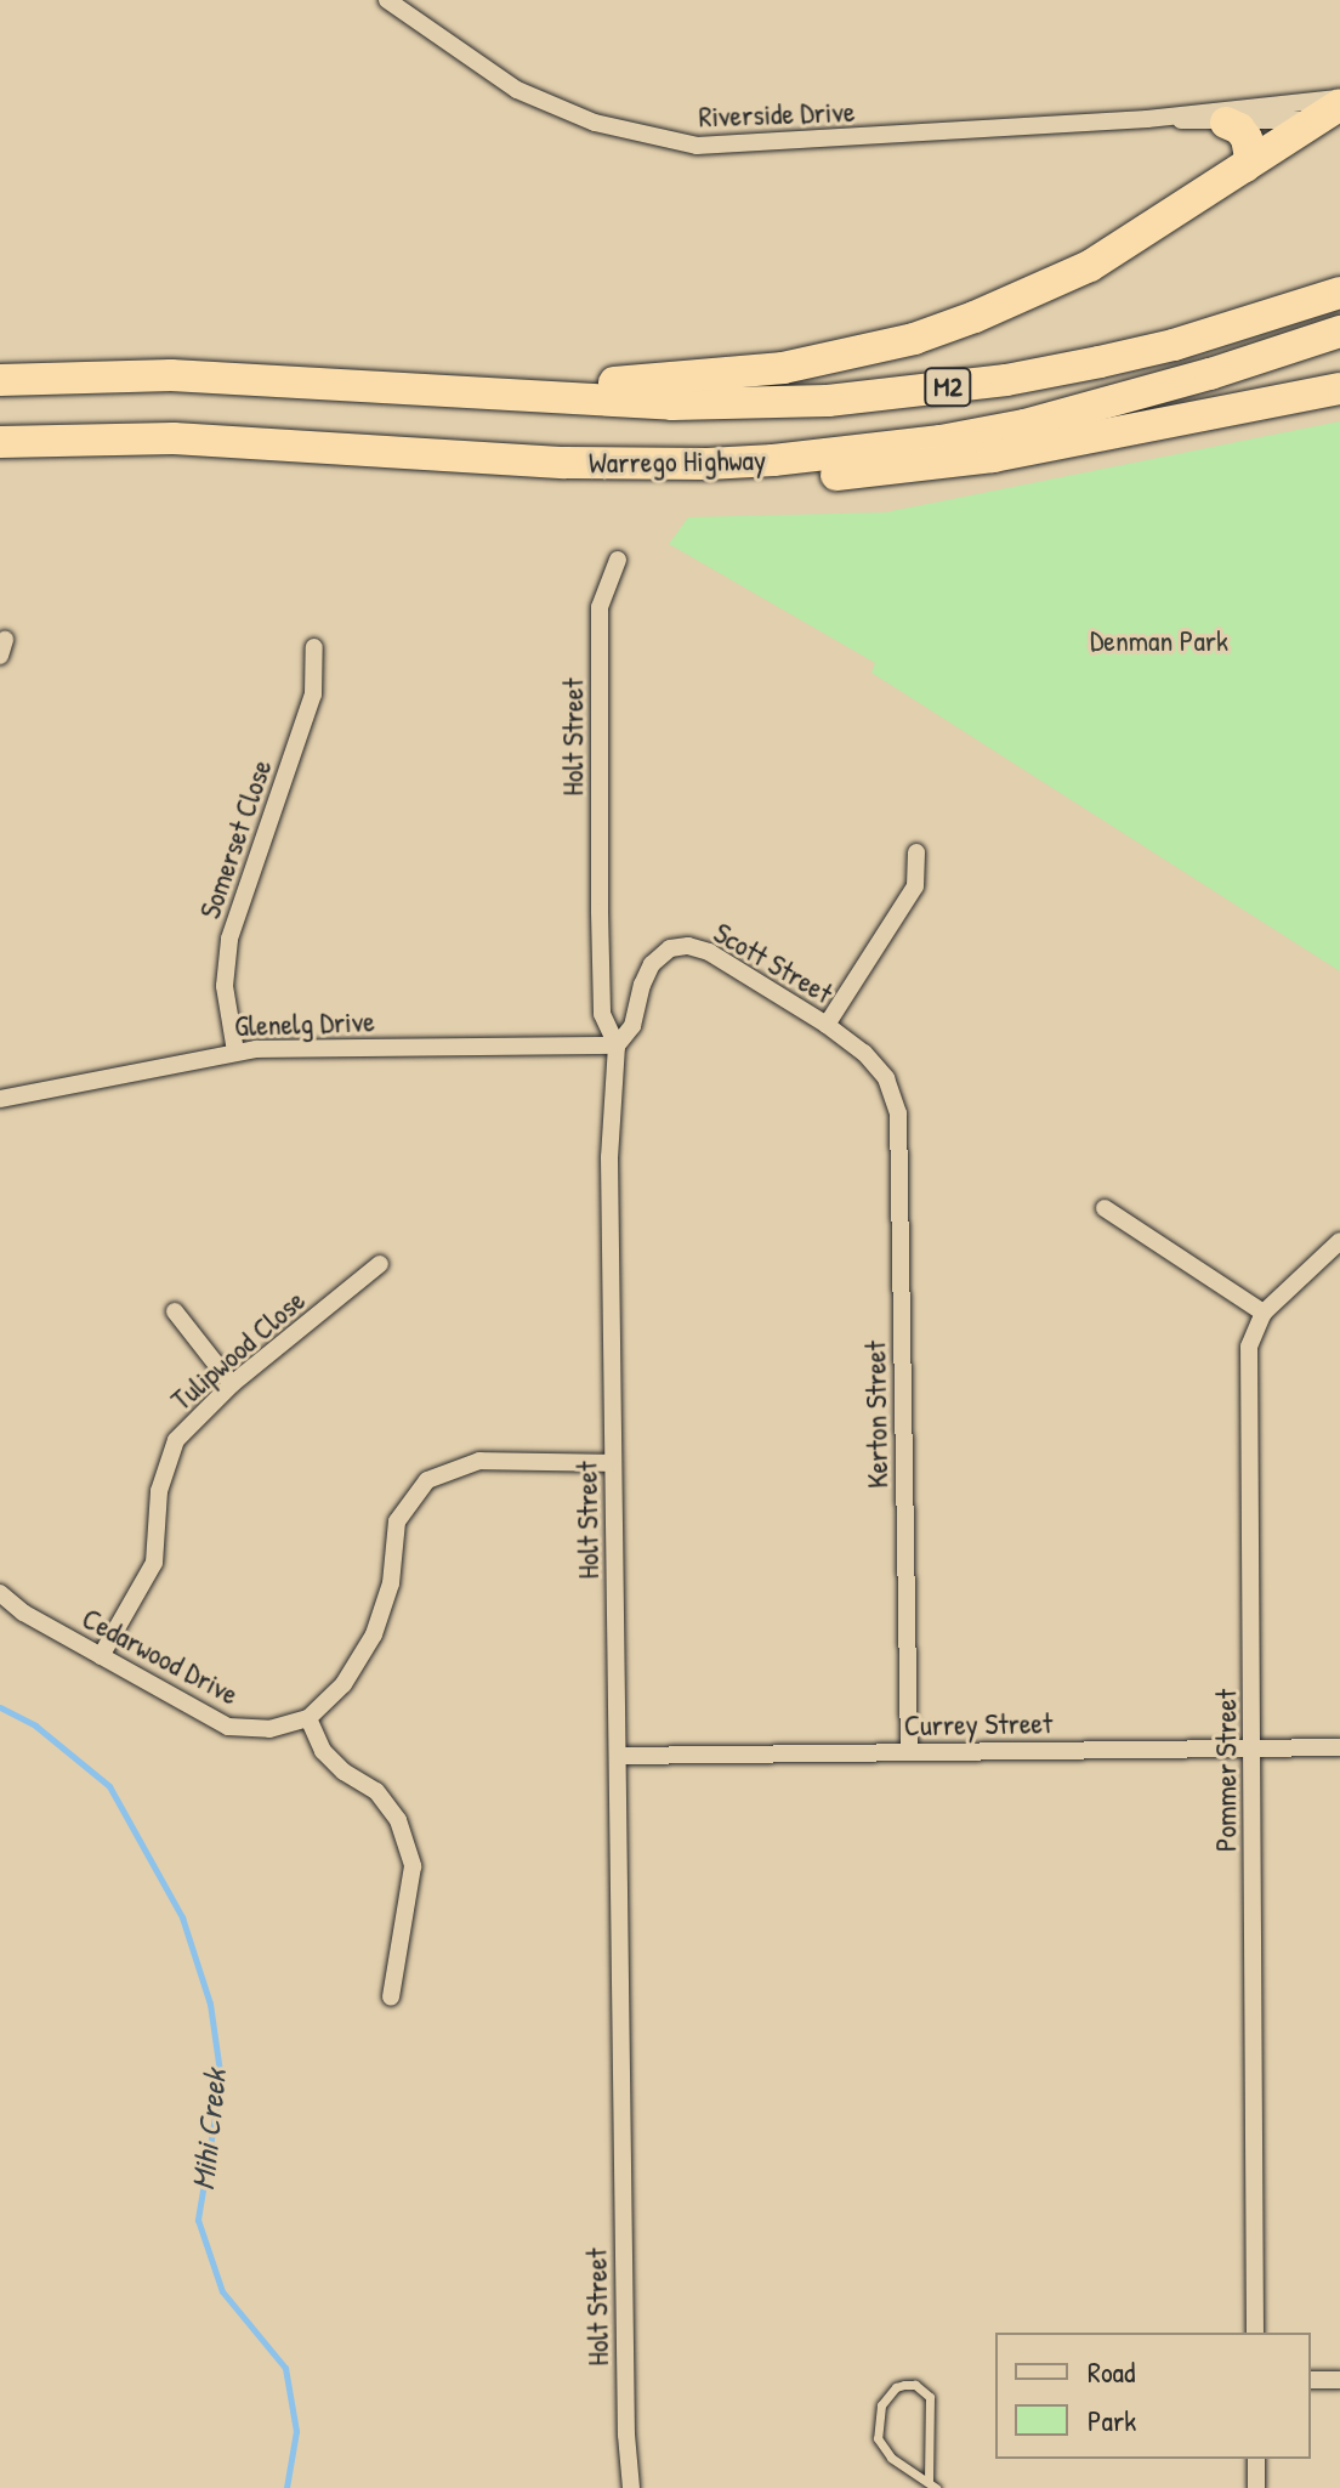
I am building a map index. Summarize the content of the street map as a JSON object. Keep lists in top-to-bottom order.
{
  "streets": {
    "highway": ["M2", "Warrego Highway"],
    "street": [
      "Riverside Drive",
      "Holt Street",
      "Somerset Close",
      "Scott Street",
      "Glenelg Drive",
      "Tulipwood Close",
      "Kerton Street",
      "Cedarwood Drive",
      "Currey Street",
      "Pommer Street"
    ]
  },
  "crossings": [
    ["Holt Street", "Scott Street"],
    ["Holt Street", "Glenelg Drive"],
    ["Holt Street", "Currey Street"],
    ["Somerset Close", "Glenelg Drive"],
    ["Scott Street", "Glenelg Drive"],
    ["Scott Street", "Kerton Street"],
    ["Tulipwood Close", "Cedarwood Drive"],
    ["Kerton Street", "Currey Street"],
    ["Currey Street", "Pommer Street"]
  ],
  "water": ["Mihi Creek"],
  "parks": ["Denman Park"],
  "legend": ["Road", "Park"]
}
